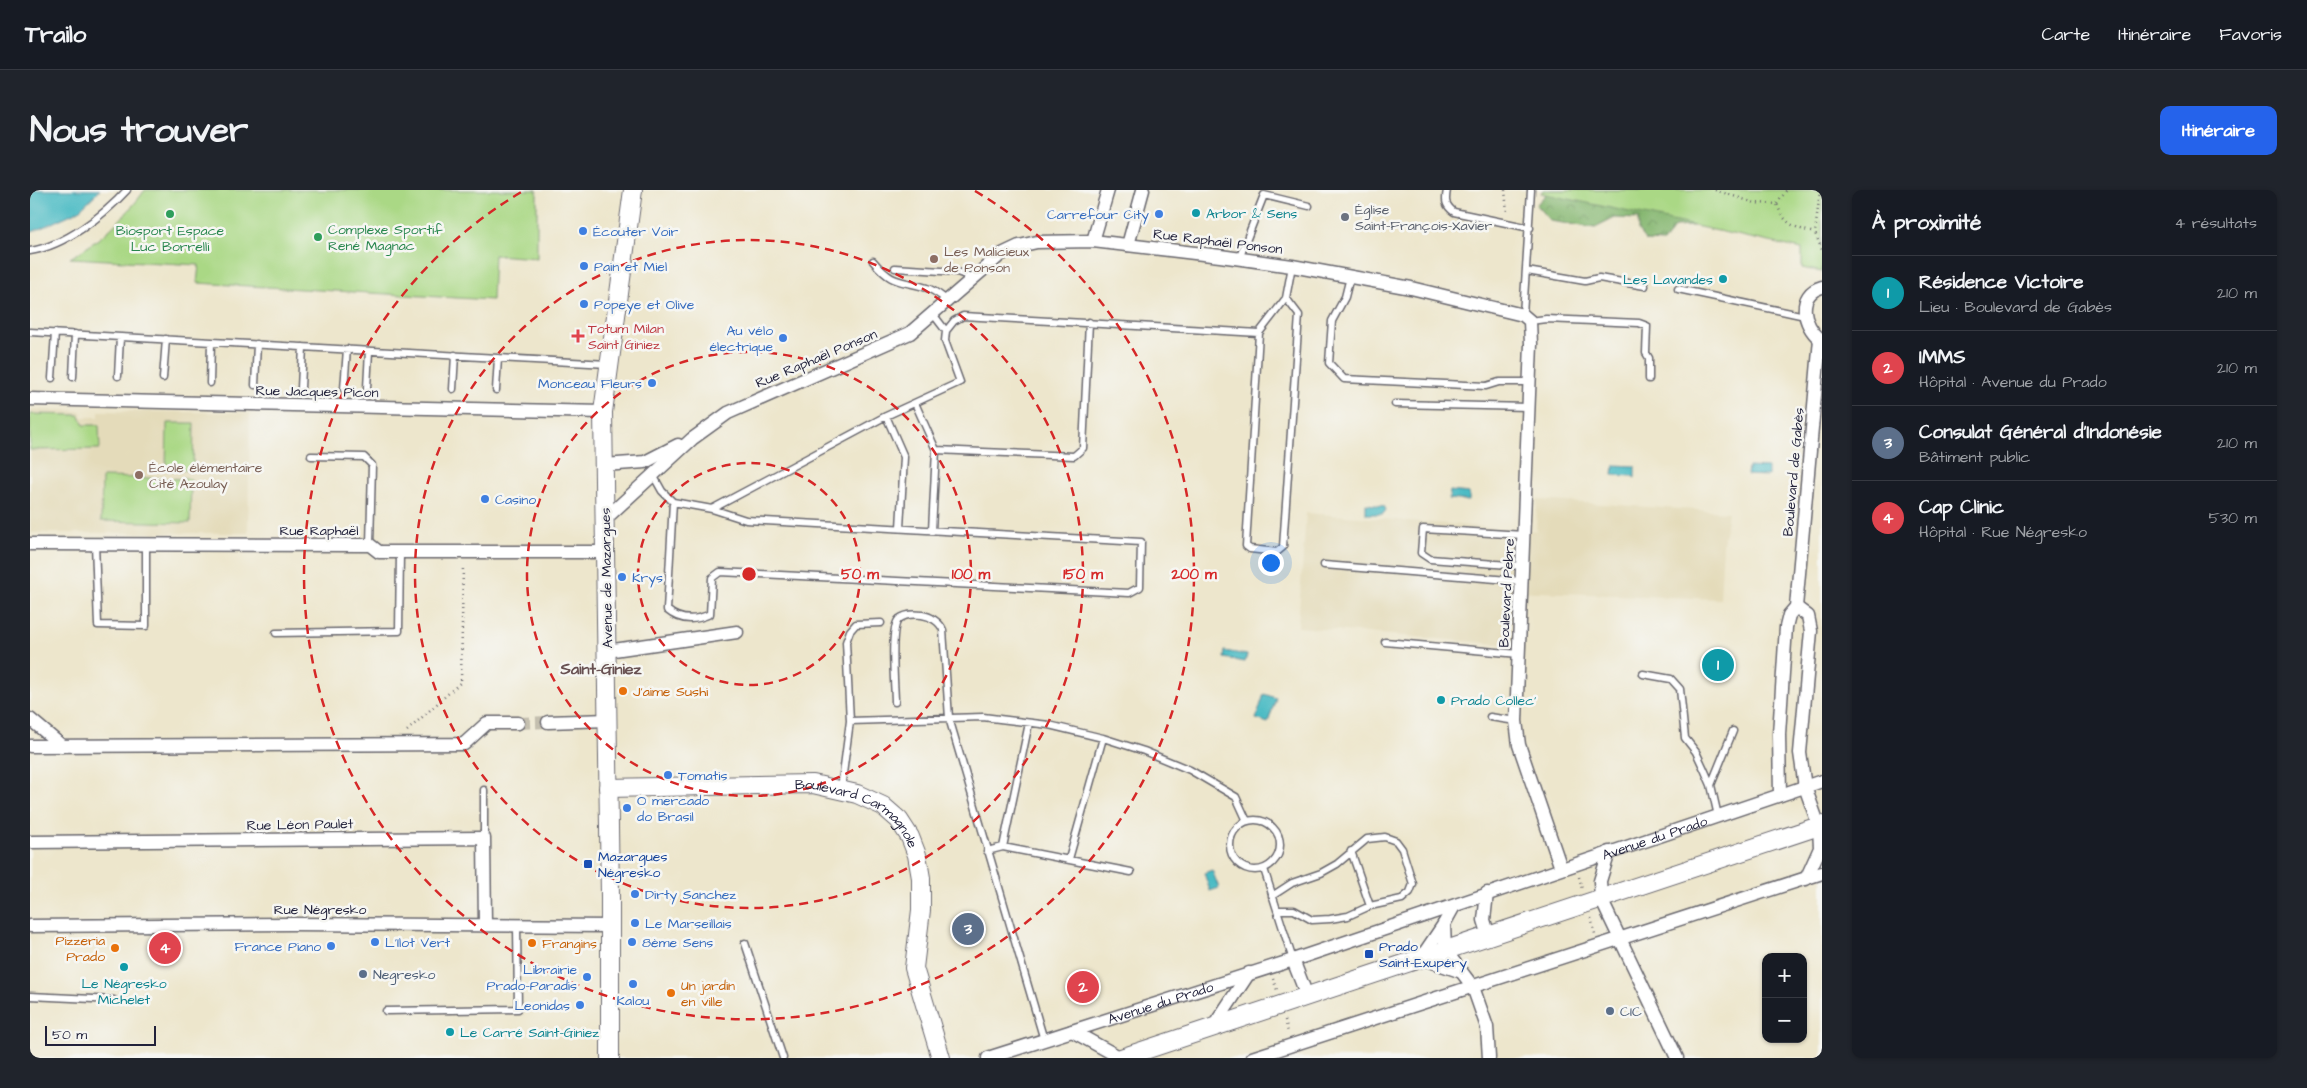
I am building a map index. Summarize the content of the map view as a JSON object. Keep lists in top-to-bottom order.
{
  "streets": {
    "street": [
      "Rue Raphaël Ponson",
      "Rue Jacques Picon",
      "Boulevard de Gabès",
      "Rue Raphaël",
      "Avenue de Mazargues",
      "Boulevard Pebre",
      "Boulevard Carmagnole",
      "Rue Léon Paulet",
      "Avenue du Prado",
      "Rue Négresko"
    ]
  },
  "crossings": [
    ["Rue Raphaël Ponson", "Avenue de Mazargues"],
    ["Rue Raphaël Ponson", "Boulevard Pebre"],
    ["Rue Jacques Picon", "Avenue de Mazargues"],
    ["Boulevard de Gabès", "Avenue du Prado"],
    ["Rue Raphaël", "Avenue de Mazargues"],
    ["Avenue de Mazargues", "Boulevard Carmagnole"],
    ["Avenue de Mazargues", "Rue Négresko"],
    ["Boulevard Pebre", "Avenue du Prado"]
  ],
  "districts": ["Saint-Giniez"],
  "places": {
    "other": [
      "Arbor & Sens",
      "Biosport Espace Luc Borrelli",
      "Carrefour City",
      "Église Saint-François-Xavier",
      "Écouter Voir",
      "Complexe Sportif René Magnac",
      "Les Malicieux de Ponson",
      "Pain et Miel",
      "Les Lavandes",
      "Popeye et Olive",
      "Au vélo électrique",
      "Monceau Fleurs",
      "École élémentaire Cité Azoulay",
      "Casino",
      "Krys",
      "J'aime Sushi",
      "Prado Collec'",
      "Tomatis",
      "O mercado do Brasil",
      "Dirty Sanchez",
      "Le Marseillais",
      "L'Ilot Vert",
      "8ème Sens",
      "Frangins",
      "France Piano",
      "Pizzeria Prado",
      "Le Négresko Michelet",
      "Negresko",
      "Librairie Prado-Paradis",
      "Kalou",
      "Un jardin en ville",
      "Leonidas",
      "CIC",
      "Le Carré Saint-Giniez"
    ],
    "health": ["Totum Milan Saint Giniez"],
    "transit": ["Mazargues Négresko", "Prado Saint-Exupéry"]
  },
  "scale_bar": "50 m",
  "page": {
    "header": "Trailo",
    "nav": ["Carte", "Itinéraire", "Favoris"],
    "title": "Nous trouver",
    "buttons": "Itinéraire",
    "heading": ["À proximité", "4 résultats"],
    "list": [
      {
        "mark": "1",
        "name": "Résidence Victoire",
        "note": "Lieu · Boulevard de Gabès",
        "value": "210 m"
      },
      {
        "mark": "2",
        "name": "IMMS",
        "note": "Hôpital · Avenue du Prado",
        "value": "210 m"
      },
      {
        "mark": "3",
        "name": "Consulat Général d'Indonésie",
        "note": "Bâtiment public",
        "value": "210 m"
      },
      {
        "mark": "4",
        "name": "Cap Clinic",
        "note": "Hôpital · Rue Négresko",
        "value": "530 m"
      }
    ],
    "pins": [
      "1",
      "3",
      "4",
      "2"
    ],
    "map_buttons": ["+", "−"],
    "scale": "50 m"
  },
  "rings": [
    "50 m",
    "100 m",
    "150 m",
    "200 m"
  ]
}
